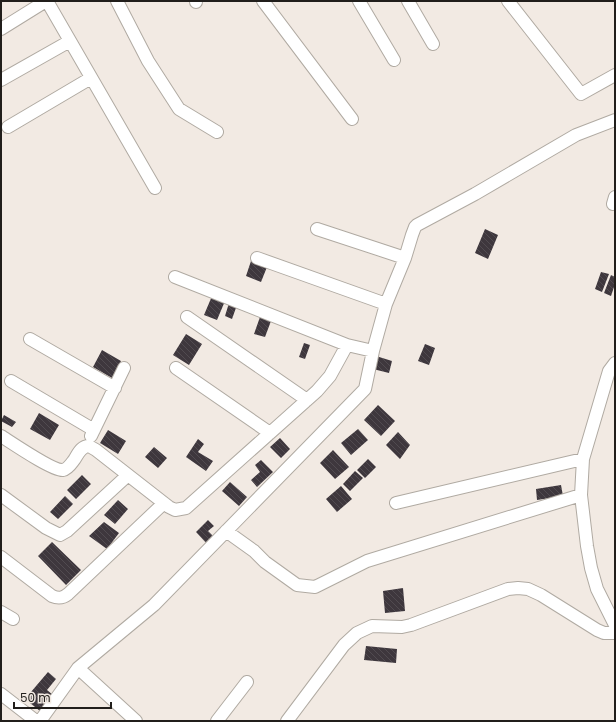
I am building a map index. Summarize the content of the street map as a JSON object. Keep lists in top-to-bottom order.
{
  "scale_bar": "50 m"
}
